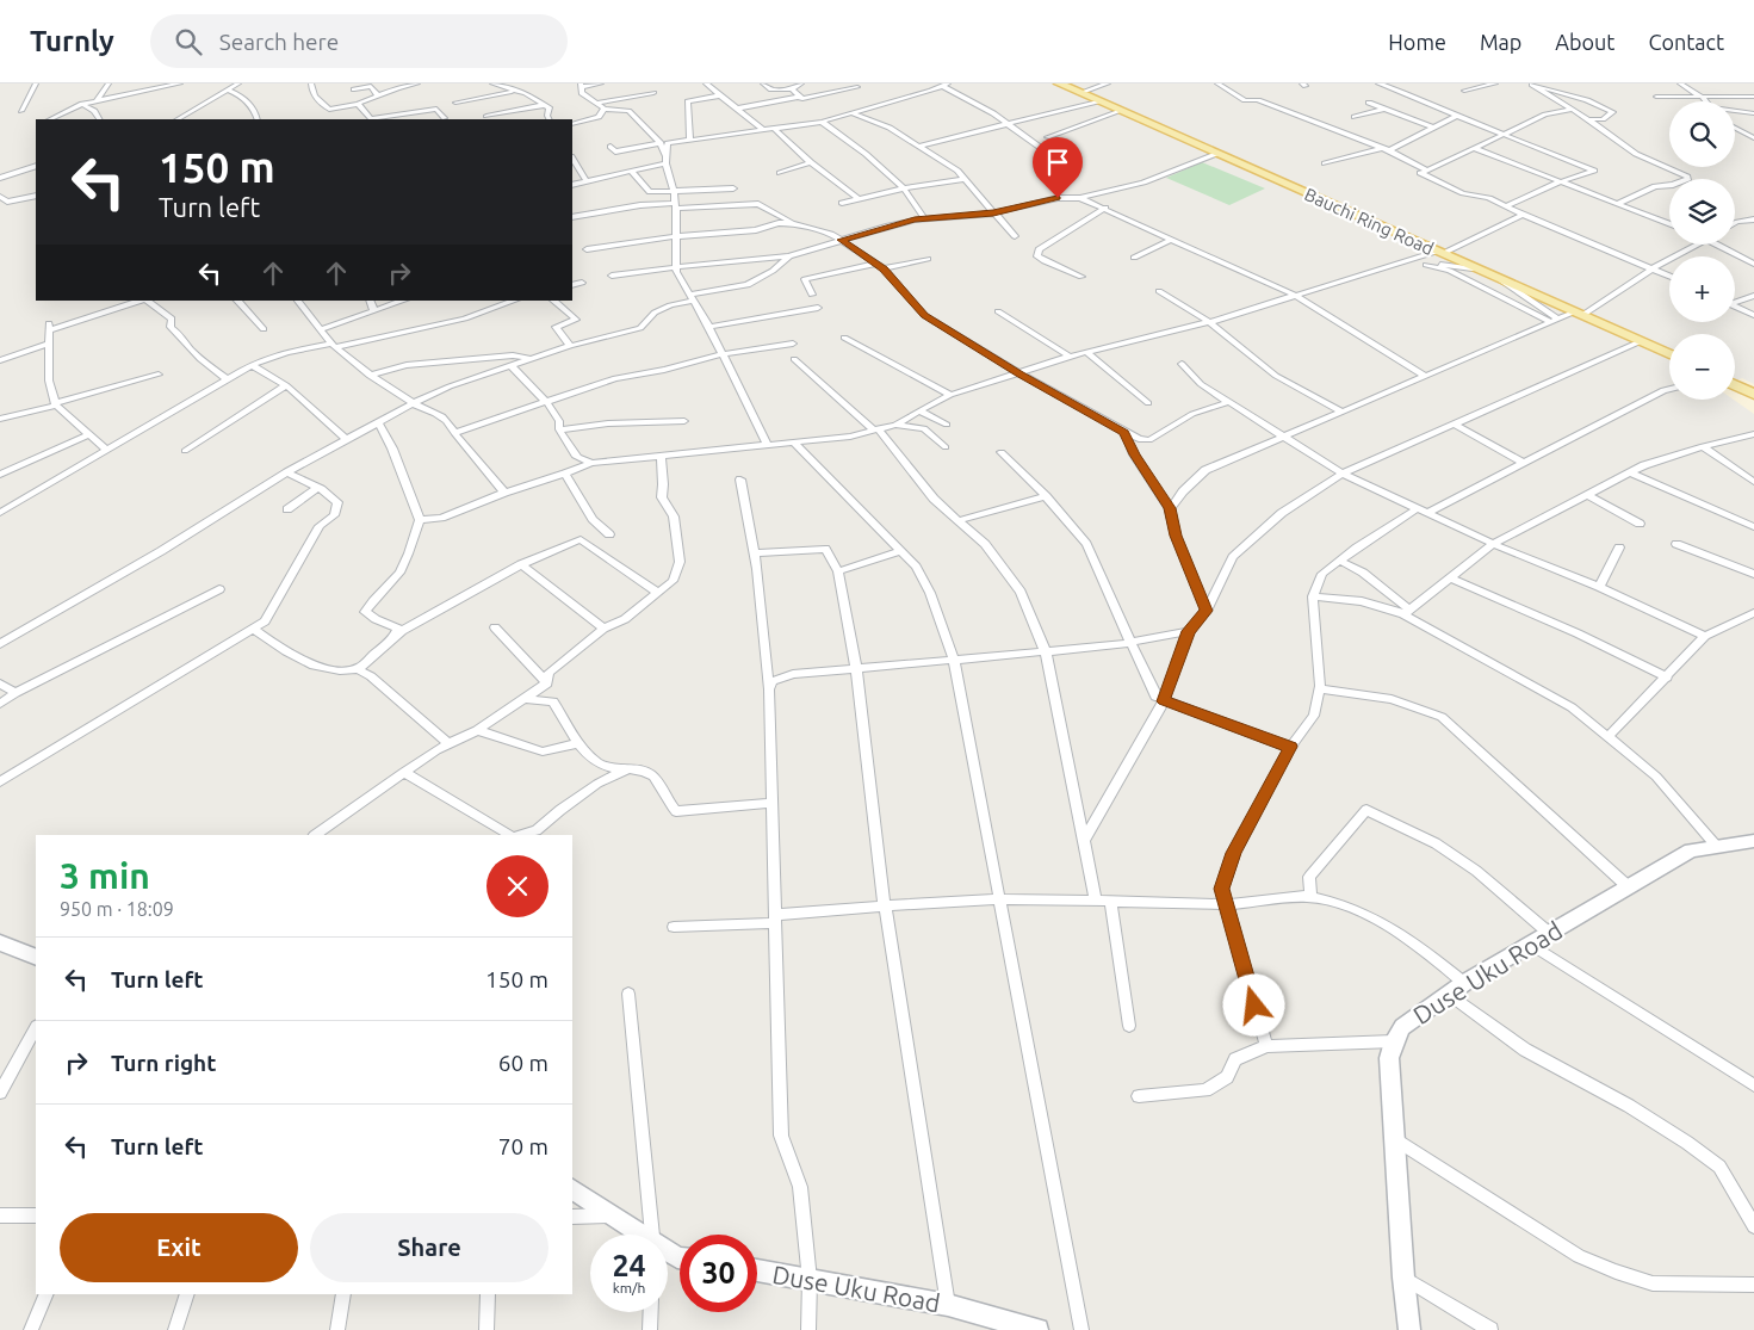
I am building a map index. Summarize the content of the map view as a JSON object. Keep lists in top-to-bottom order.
{
  "streets": {
    "main road": ["Bauchi Ring Road"],
    "street": ["Duse Uku Road"]
  },
  "page": {
    "header": "Turnly",
    "search": "Search here",
    "nav": [
      "Home",
      "Map",
      "About",
      "Contact"
    ],
    "map_buttons": ["+", "−"],
    "turn": ["150 m", "Turn left"],
    "heading": ["3 min", "950 m · 18:09"],
    "list": [
      {
        "name": "Turn left",
        "value": "150 m"
      },
      {
        "name": "Turn right",
        "value": "60 m"
      },
      {
        "name": "Turn left",
        "value": "70 m"
      }
    ],
    "buttons": ["Exit", "Share"],
    "speed": "24 km/h",
    "limit": "30"
  }
}
